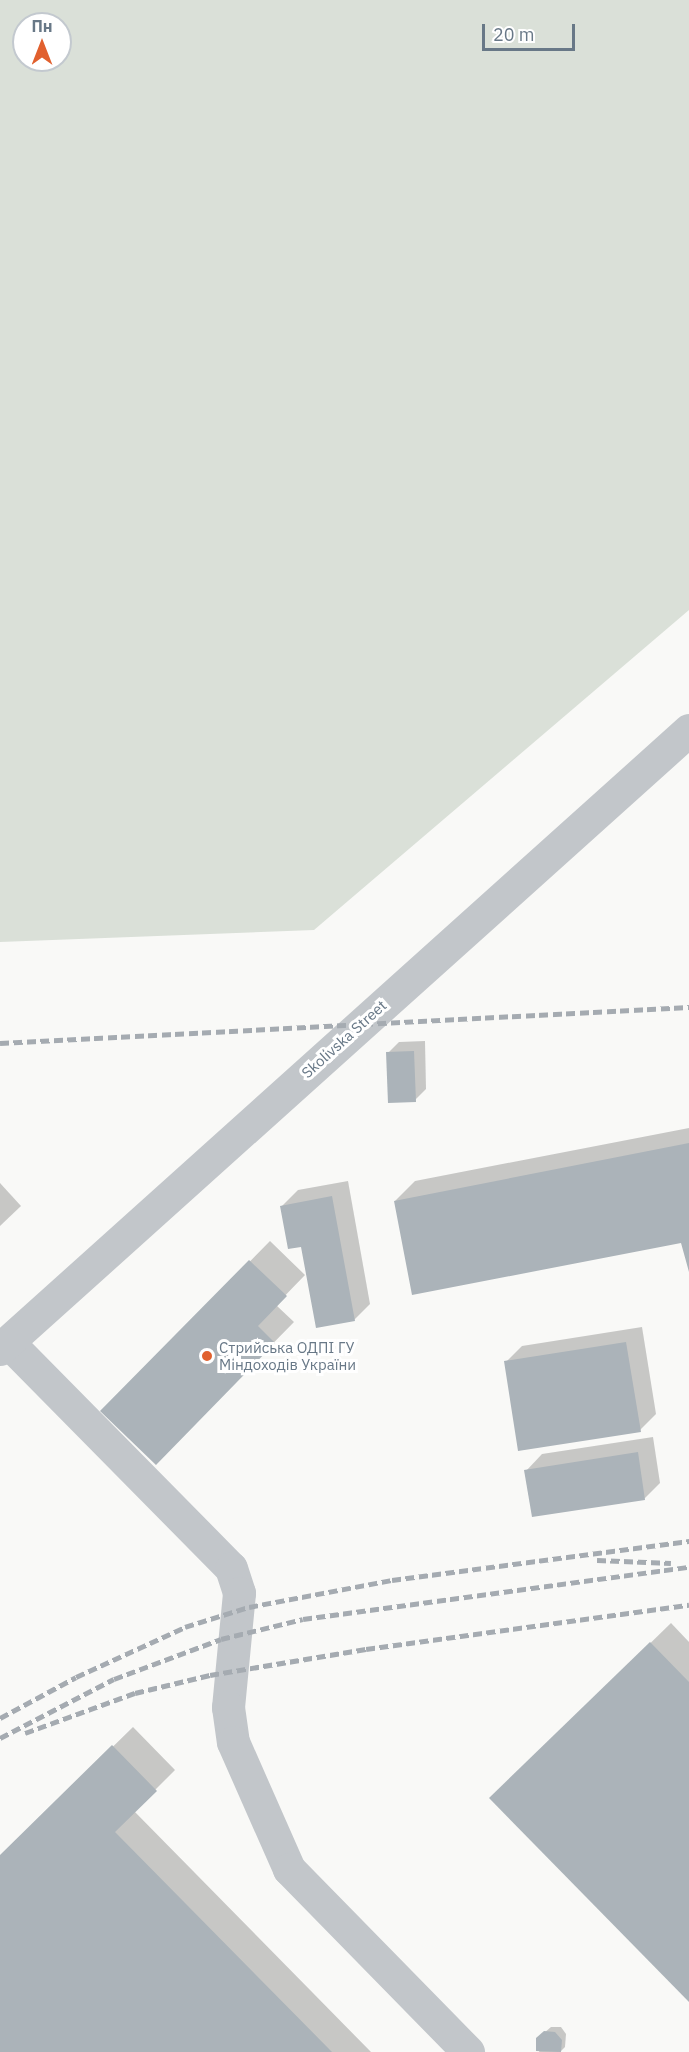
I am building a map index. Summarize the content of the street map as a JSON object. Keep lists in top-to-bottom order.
{
  "streets": {
    "street": ["Skolivska Street"]
  },
  "places": ["Стрийська ОДПІ ГУ Міндоходів України"],
  "scale_bar": "20 m",
  "north": "top"
}
